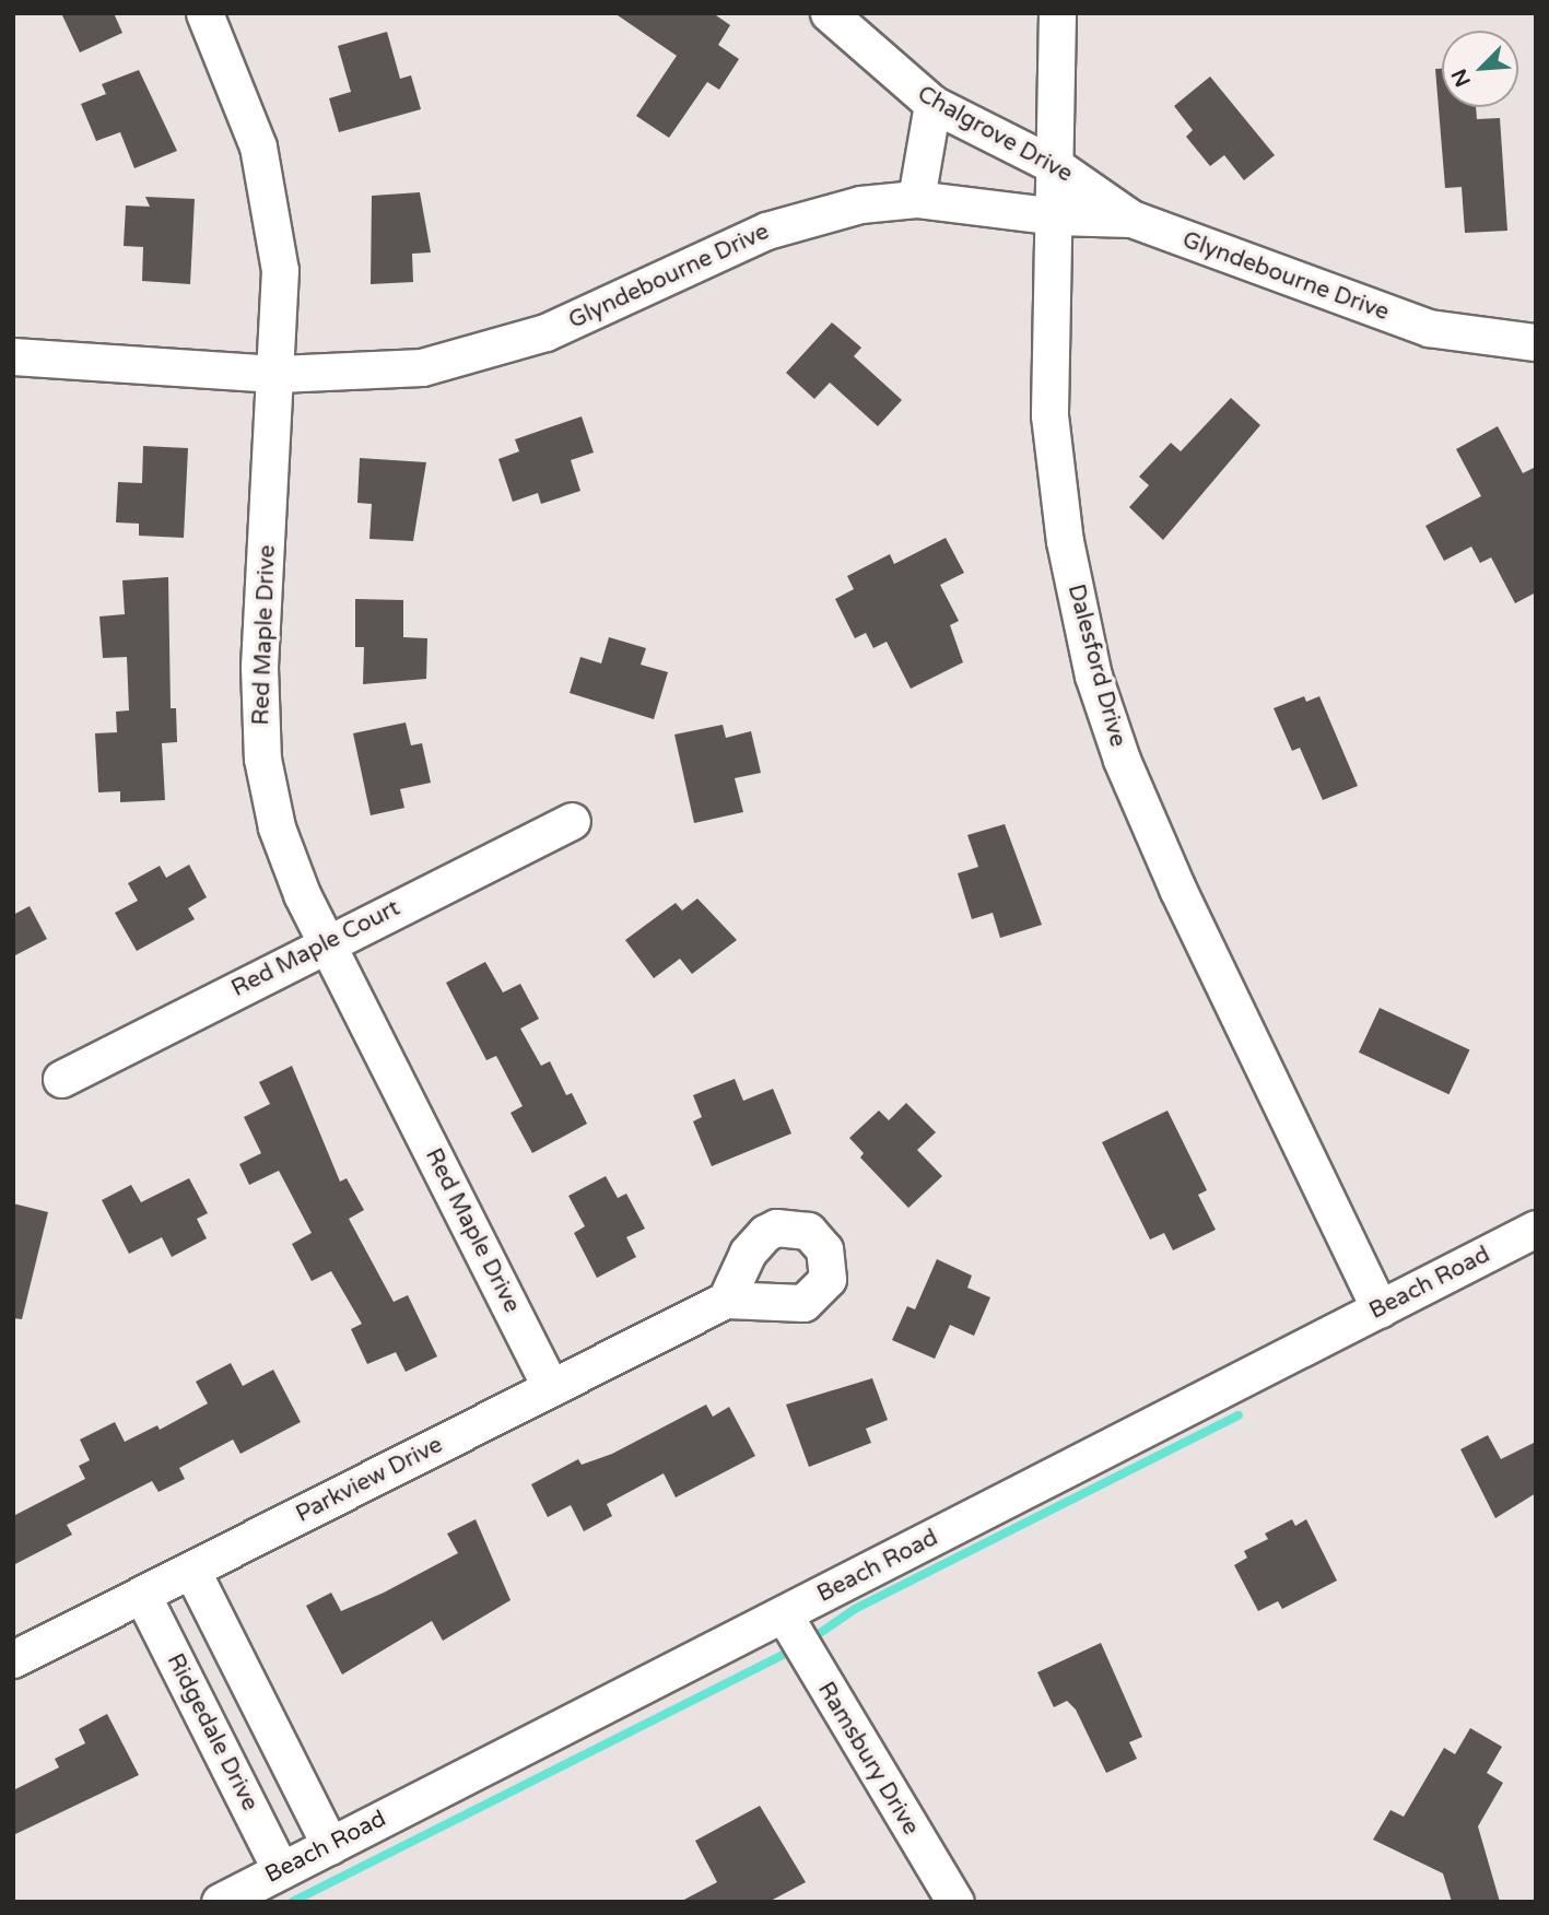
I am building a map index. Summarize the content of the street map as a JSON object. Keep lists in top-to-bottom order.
{
  "streets": {
    "street": [
      "Chalgrove Drive",
      "Glyndebourne Drive",
      "Red Maple Drive",
      "Dalesford Drive",
      "Red Maple Court",
      "Beach Road",
      "Parkview Drive",
      "Ridgedale Drive",
      "Ramsbury Drive"
    ]
  },
  "crossings": [
    ["Chalgrove Drive", "Glyndebourne Drive"],
    ["Chalgrove Drive", "Dalesford Drive"],
    ["Glyndebourne Drive", "Red Maple Drive"],
    ["Glyndebourne Drive", "Dalesford Drive"],
    ["Red Maple Drive", "Red Maple Court"],
    ["Red Maple Drive", "Parkview Drive"],
    ["Dalesford Drive", "Beach Road"],
    ["Beach Road", "Ridgedale Drive"],
    ["Beach Road", "Ramsbury Drive"],
    ["Parkview Drive", "Ridgedale Drive"]
  ],
  "north": "bottom left"
}
